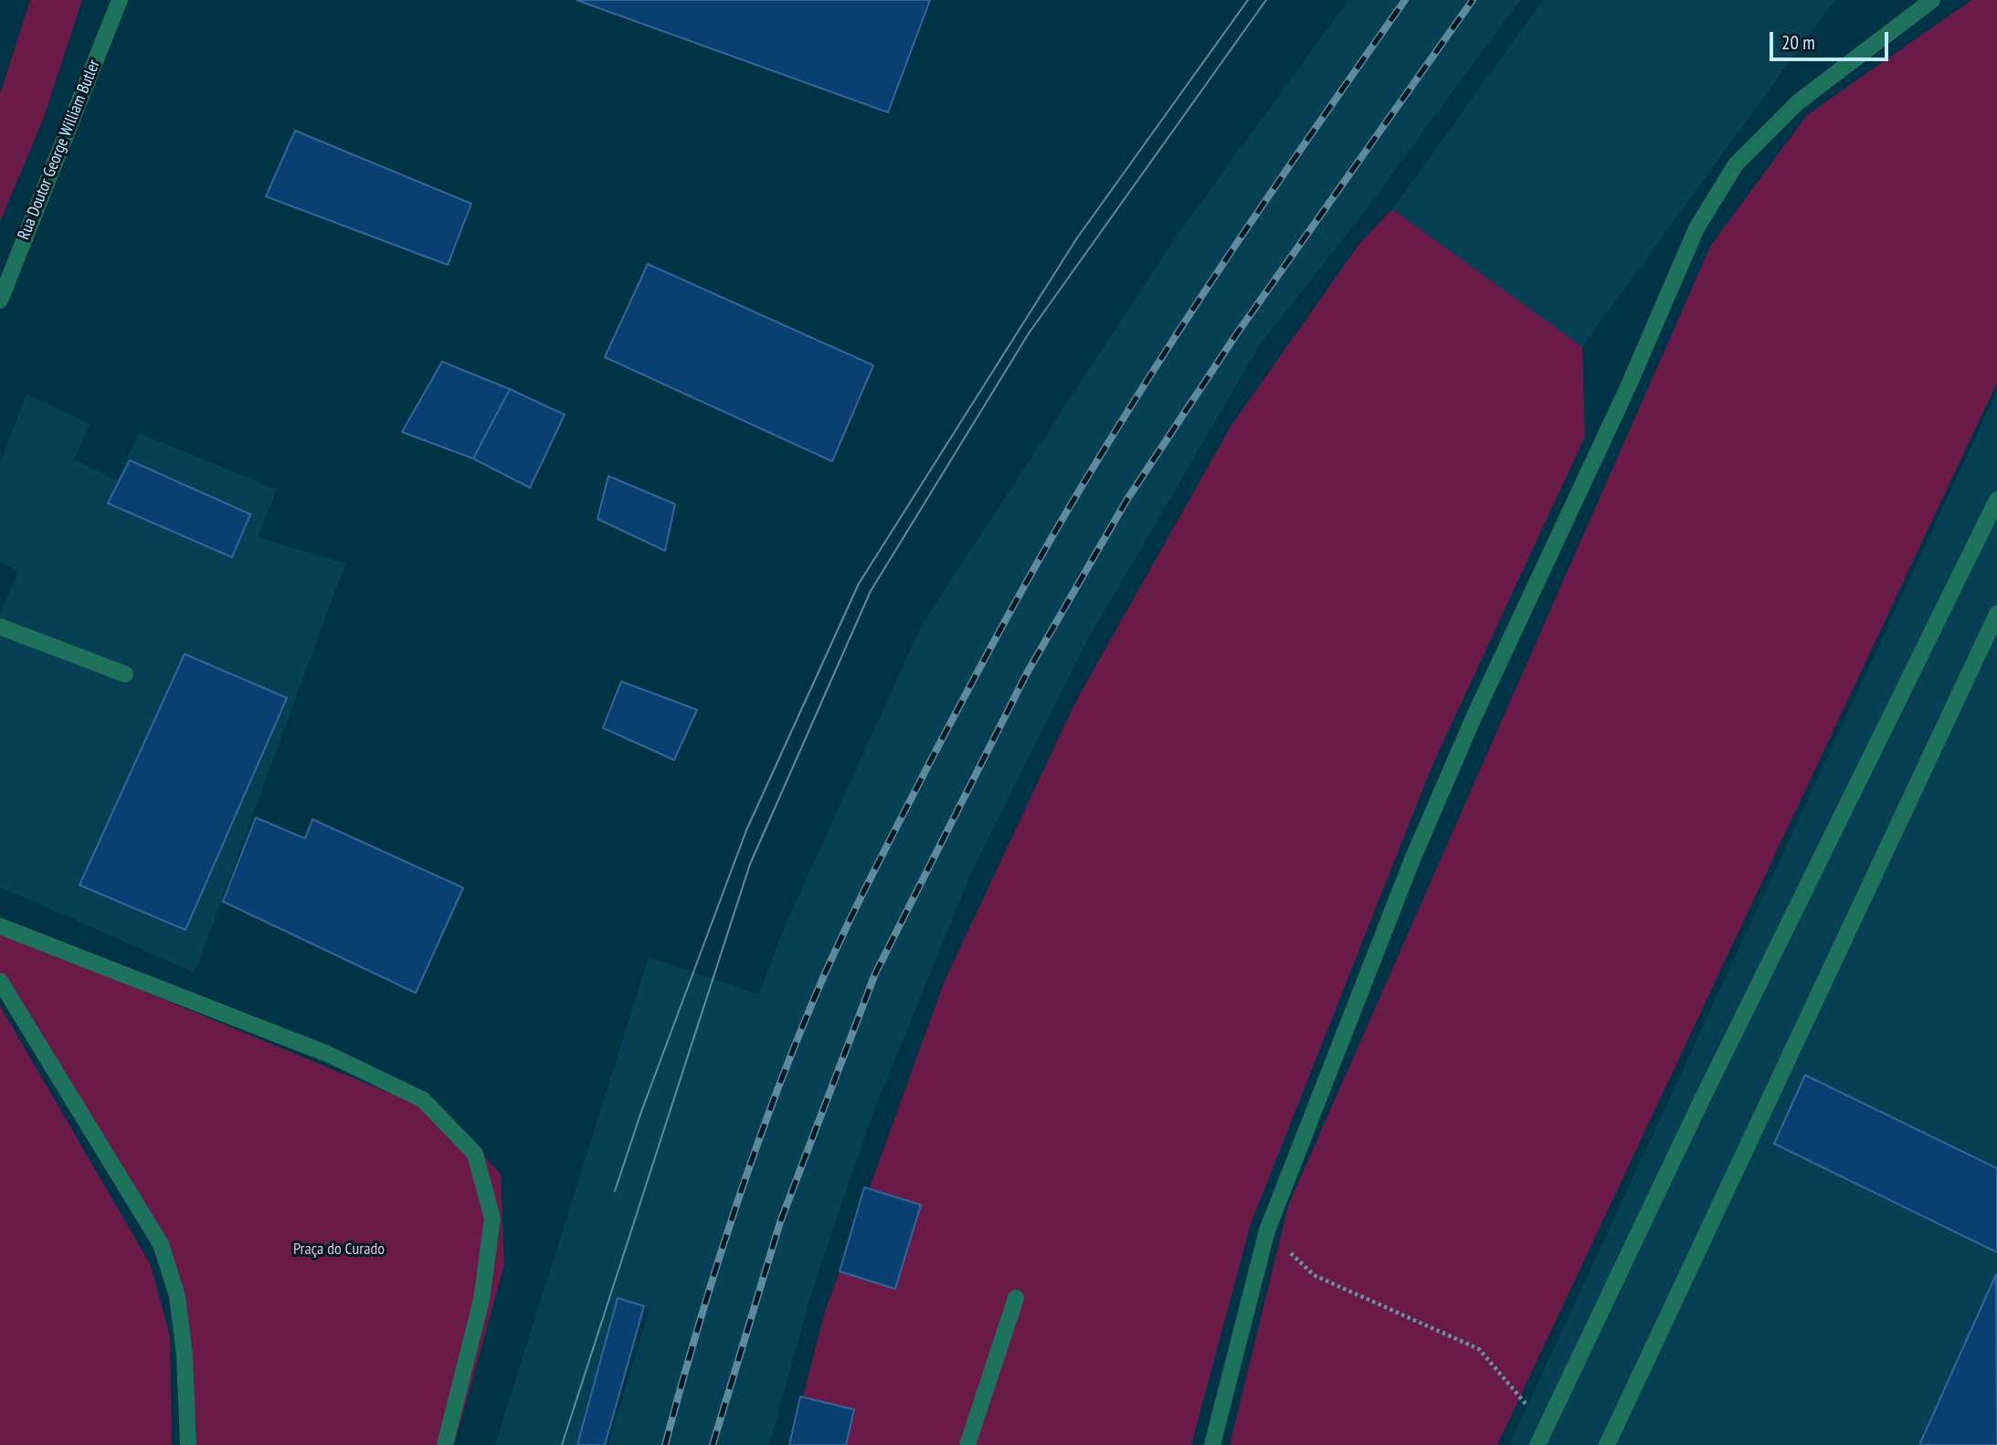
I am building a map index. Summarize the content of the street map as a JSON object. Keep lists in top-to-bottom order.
{
  "streets": {
    "street": ["Rua Doutor George William Butler"]
  },
  "parks": ["Praça do Curado"],
  "scale_bar": "20 m"
}
